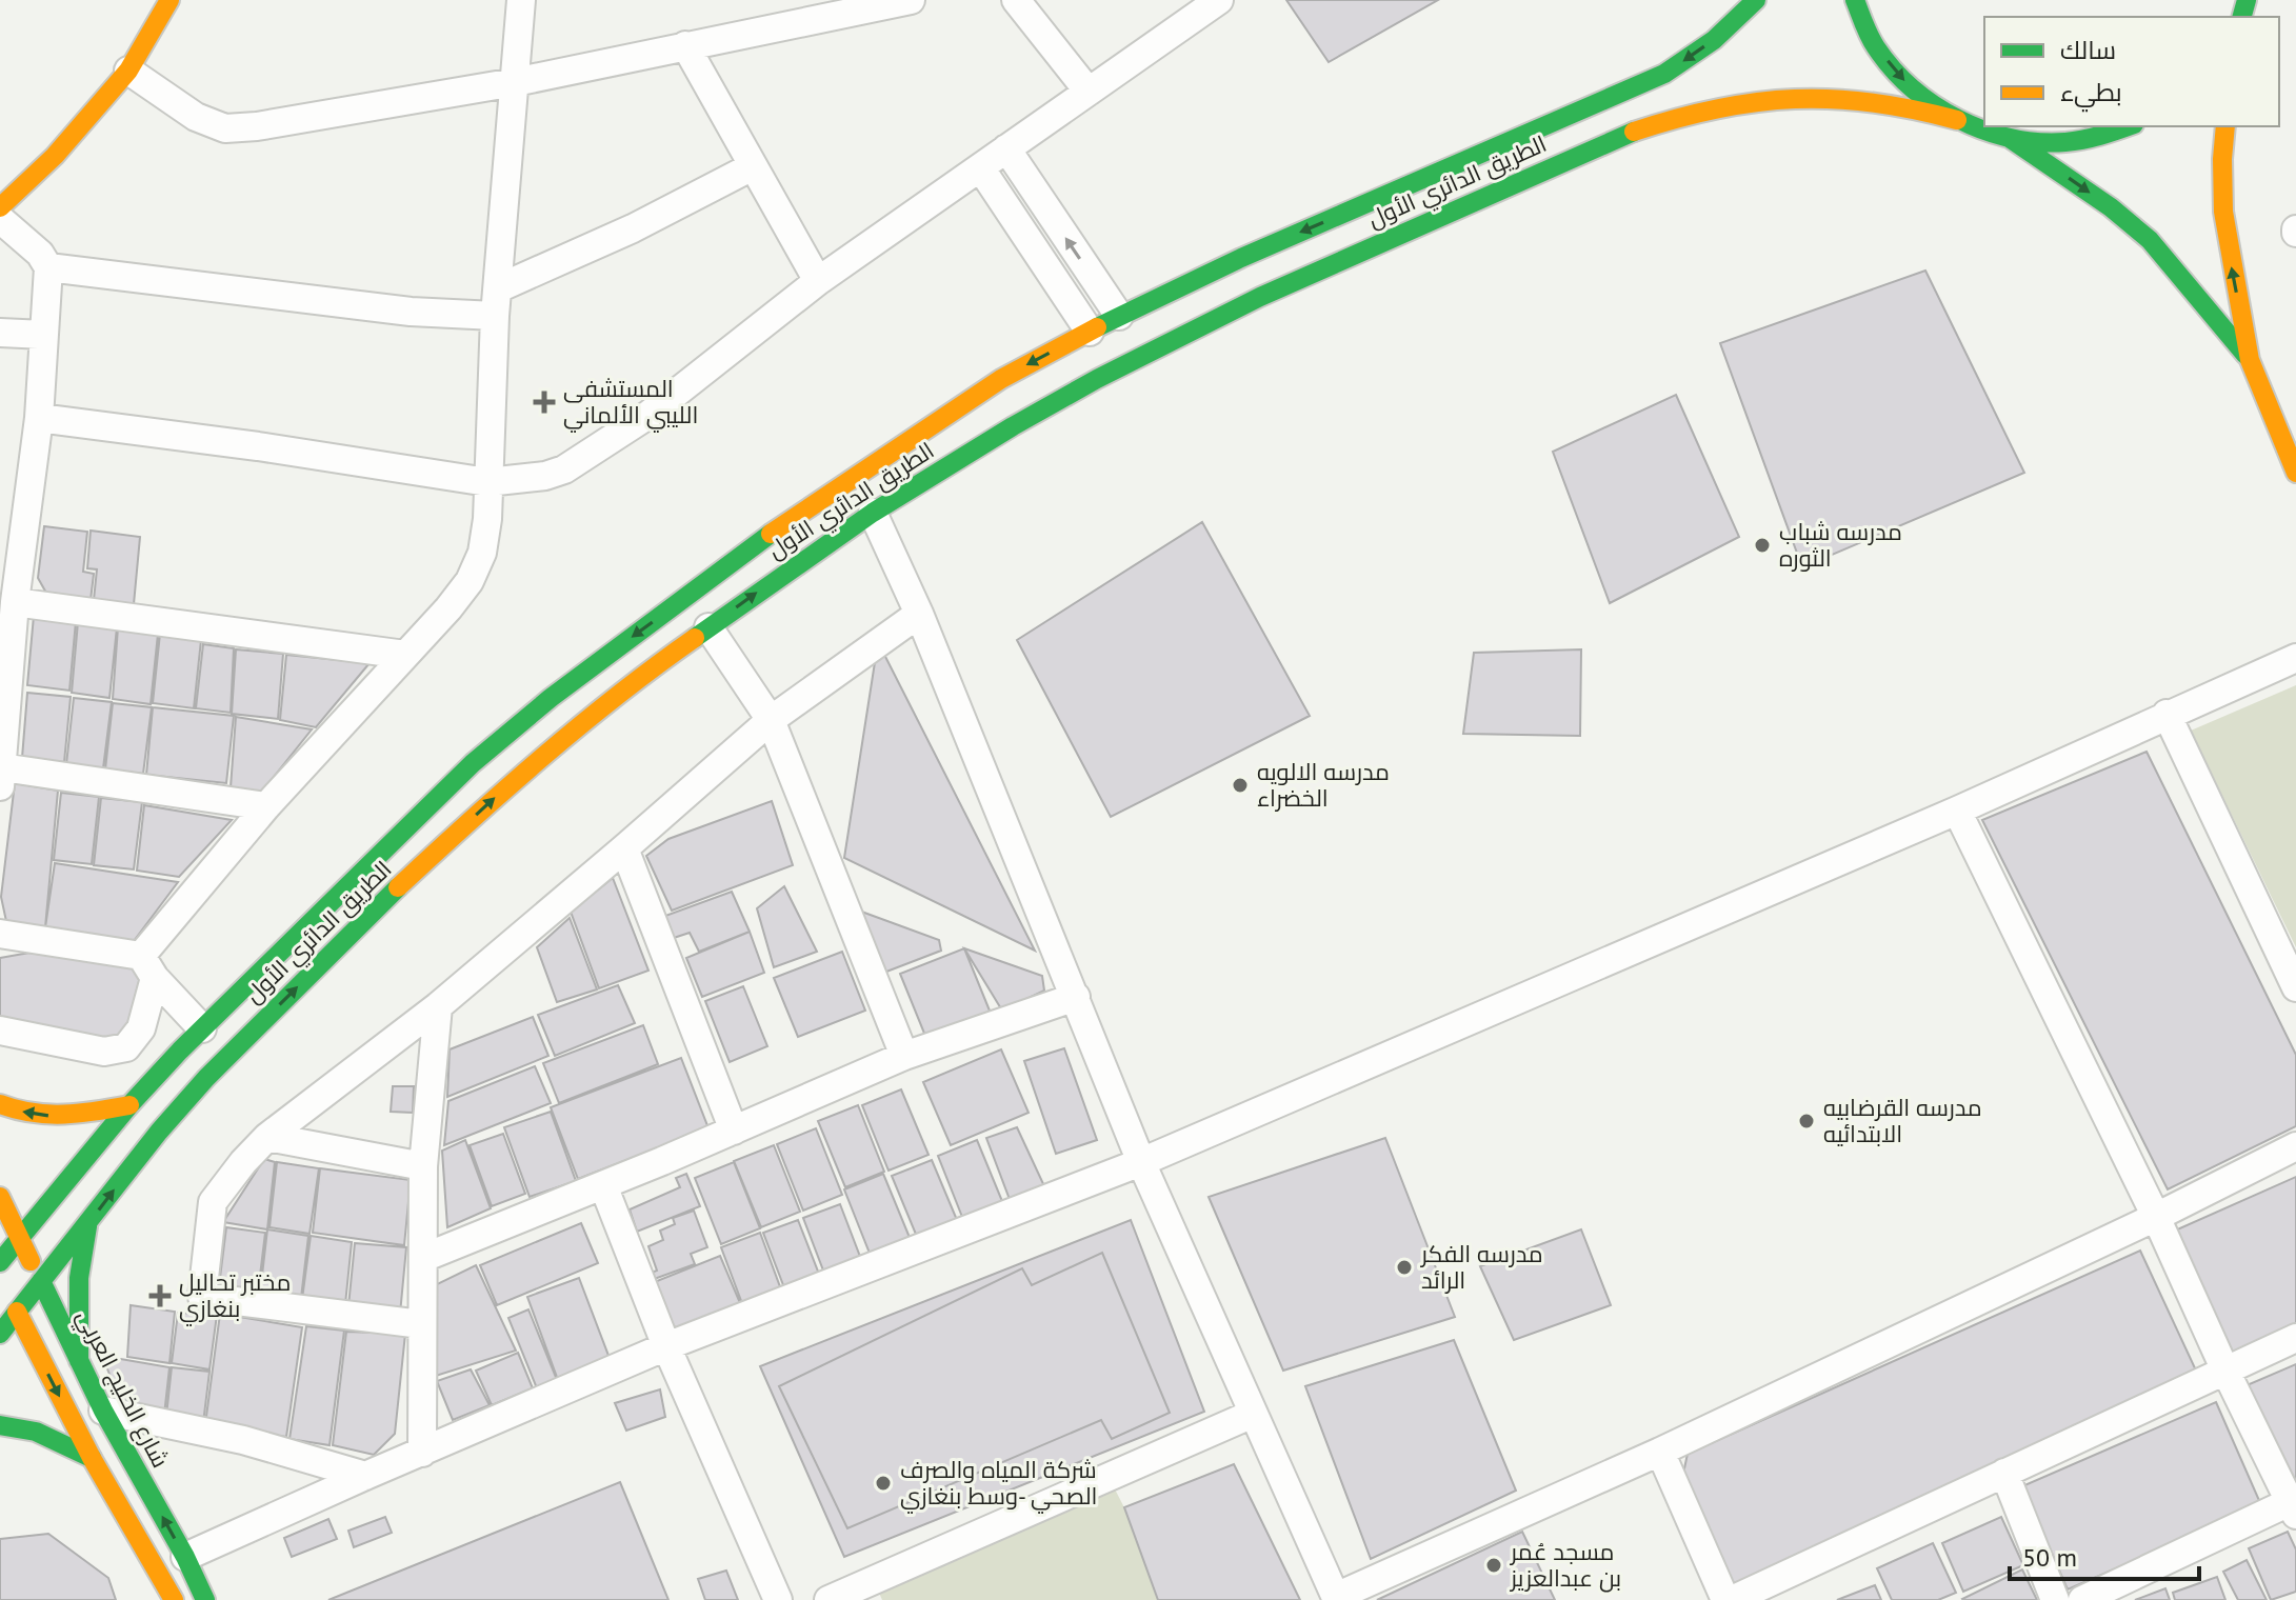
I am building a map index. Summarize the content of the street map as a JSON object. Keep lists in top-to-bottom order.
{
  "streets": {
    "main road": ["الطريق الدائري الأول", "شارع الخليج العربي"]
  },
  "crossings": [
    ["الطريق الدائري الأول", "شارع الخليج العربي"]
  ],
  "places": {
    "health": ["المستشفى الليبي الألماني", "مختبر تحاليل بنغازي"],
    "other": [
      "مدرسه شباب الثوره",
      "مدرسه الالويه الخضراء",
      "مدرسه القرضابيه الابتدائيه",
      "مدرسه الفكر الرائد",
      "شركة المياه والصرف الصحي -وسط بنغازي",
      "مسجد عُمر بن عبدالعزيز"
    ]
  },
  "legend": ["سالك", "بطيء"],
  "scale_bar": "50 m"
}
